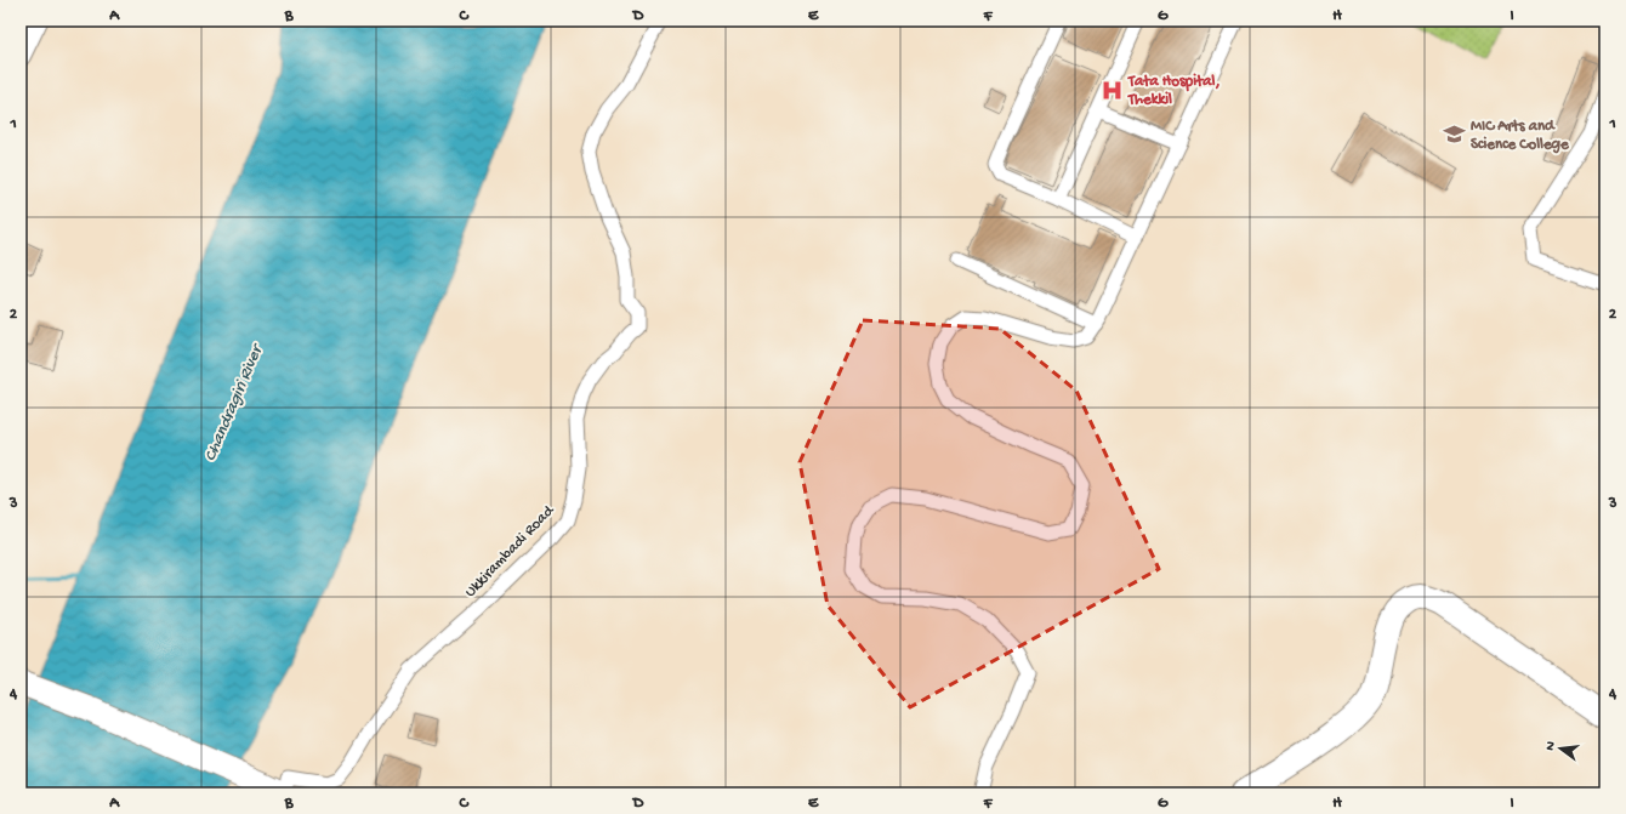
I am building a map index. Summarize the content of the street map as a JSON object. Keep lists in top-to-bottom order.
{
  "streets": {
    "street": ["Ukkirambadi Road"]
  },
  "water": ["Chandragiri River"],
  "places": {
    "hospital": ["Tata Hospital, Thekkil"],
    "school or university": ["MIC Arts and Science College"]
  },
  "north": "left",
  "grid": {
    "columns": [
      "A",
      "B",
      "C",
      "D",
      "E",
      "F",
      "G",
      "H",
      "I"
    ],
    "rows": [
      "1",
      "2",
      "3",
      "4"
    ]
  }
}
